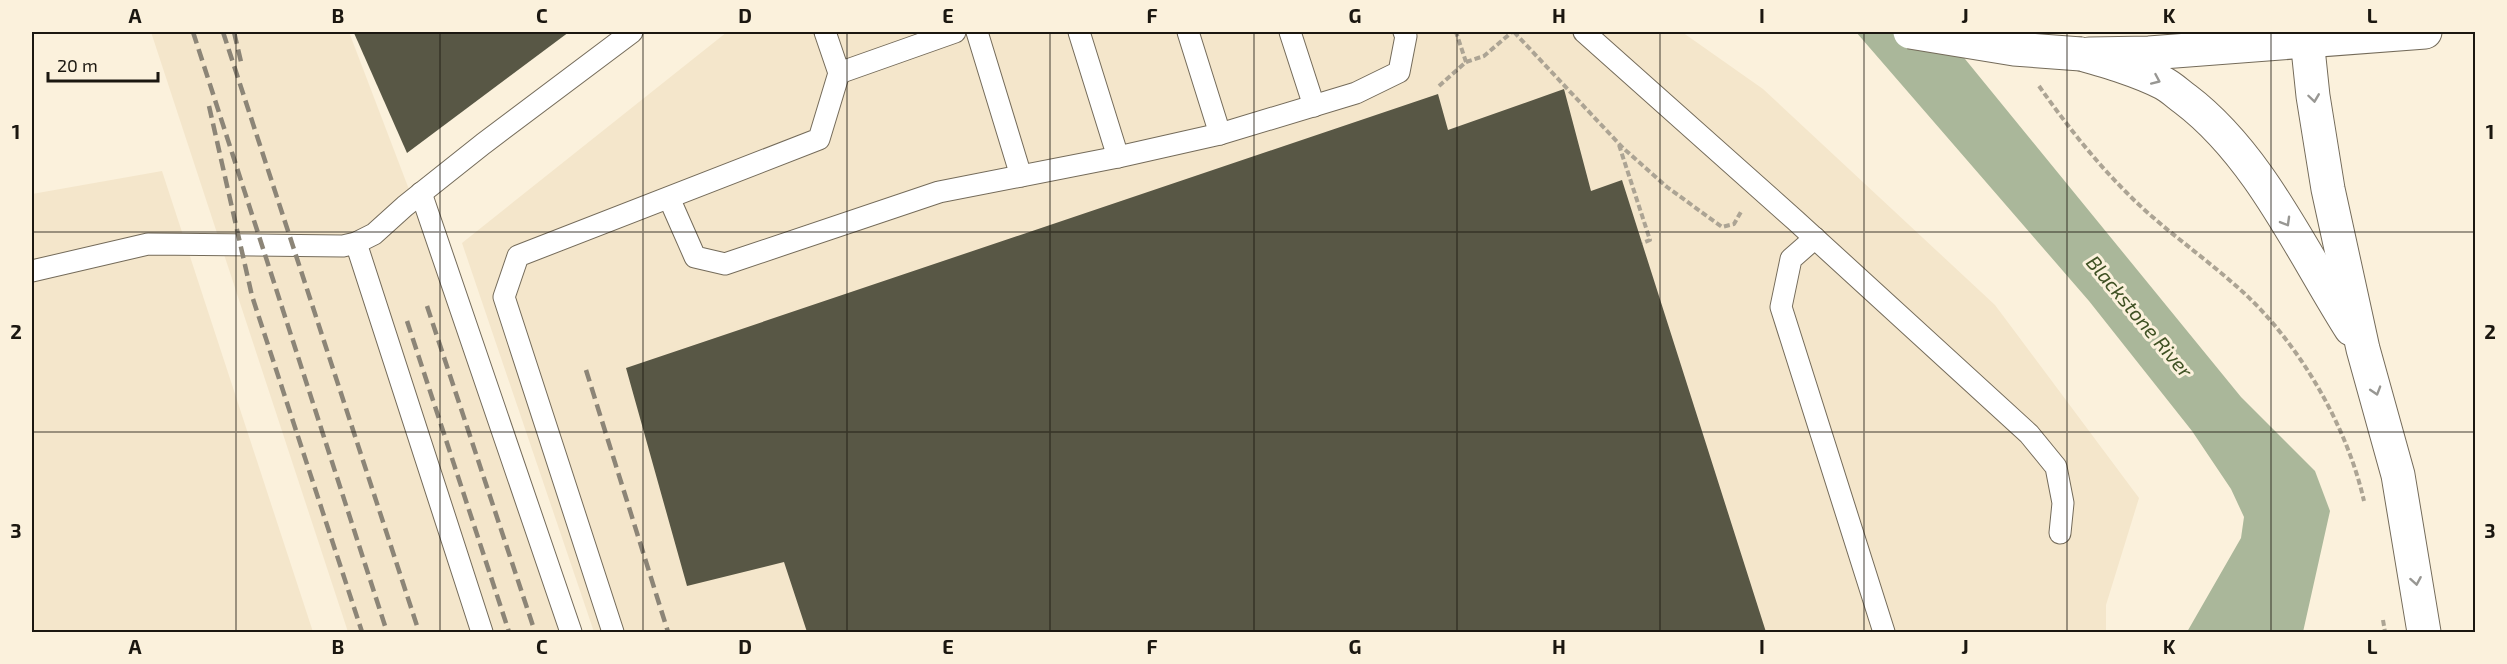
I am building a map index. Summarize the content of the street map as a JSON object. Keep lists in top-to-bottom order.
{
  "water": ["Blackstone River"],
  "scale_bar": "20 m",
  "grid": {
    "columns": [
      "A",
      "B",
      "C",
      "D",
      "E",
      "F",
      "G",
      "H",
      "I",
      "J",
      "K",
      "L"
    ],
    "rows": ["1", "2", "3"]
  }
}
